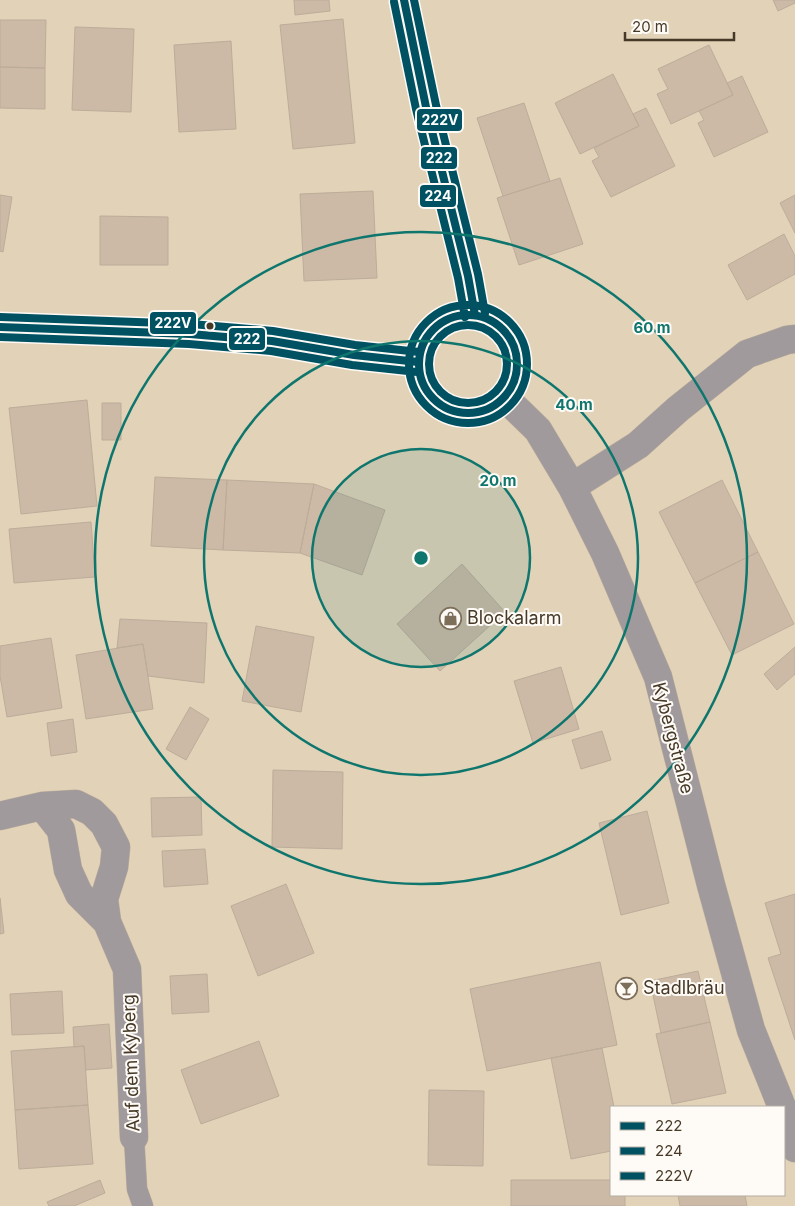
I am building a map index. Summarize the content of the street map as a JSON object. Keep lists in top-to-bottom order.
{
  "streets": {
    "street": ["Kybergstraße", "Auf dem Kyberg"]
  },
  "places": {
    "shop": ["Blockalarm"],
    "bar": ["Stadlbräu"]
  },
  "lines": ["transit line 222", "transit line 222V", "transit line 224"],
  "legend": ["222", "224", "222V"],
  "scale_bar": "20 m",
  "rings": ["60 m", "40 m", "20 m"]
}
